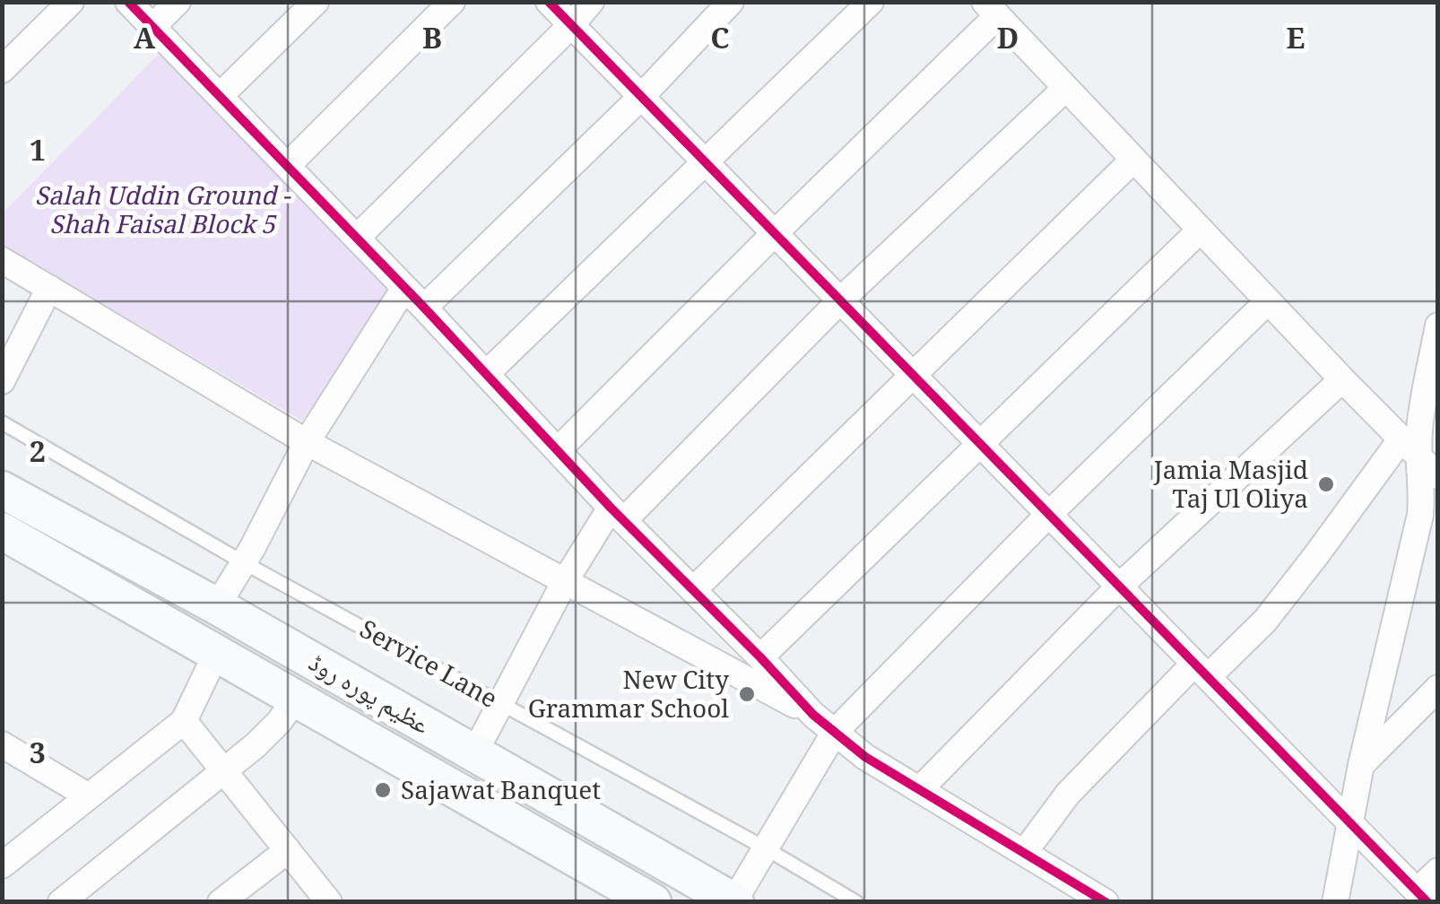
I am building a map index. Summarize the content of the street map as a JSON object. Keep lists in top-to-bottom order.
{
  "streets": {
    "main road": ["عظیم پورہ روڈ"],
    "lane": ["Service Lane"]
  },
  "parks": ["Salah Uddin Ground - Shah Faisal Block 5"],
  "places": ["Jamia Masjid Taj Ul Oliya", "New City Grammar School", "Sajawat Banquet"],
  "grid": {
    "columns": [
      "A",
      "B",
      "C",
      "D",
      "E"
    ],
    "rows": ["1", "2", "3"]
  }
}
